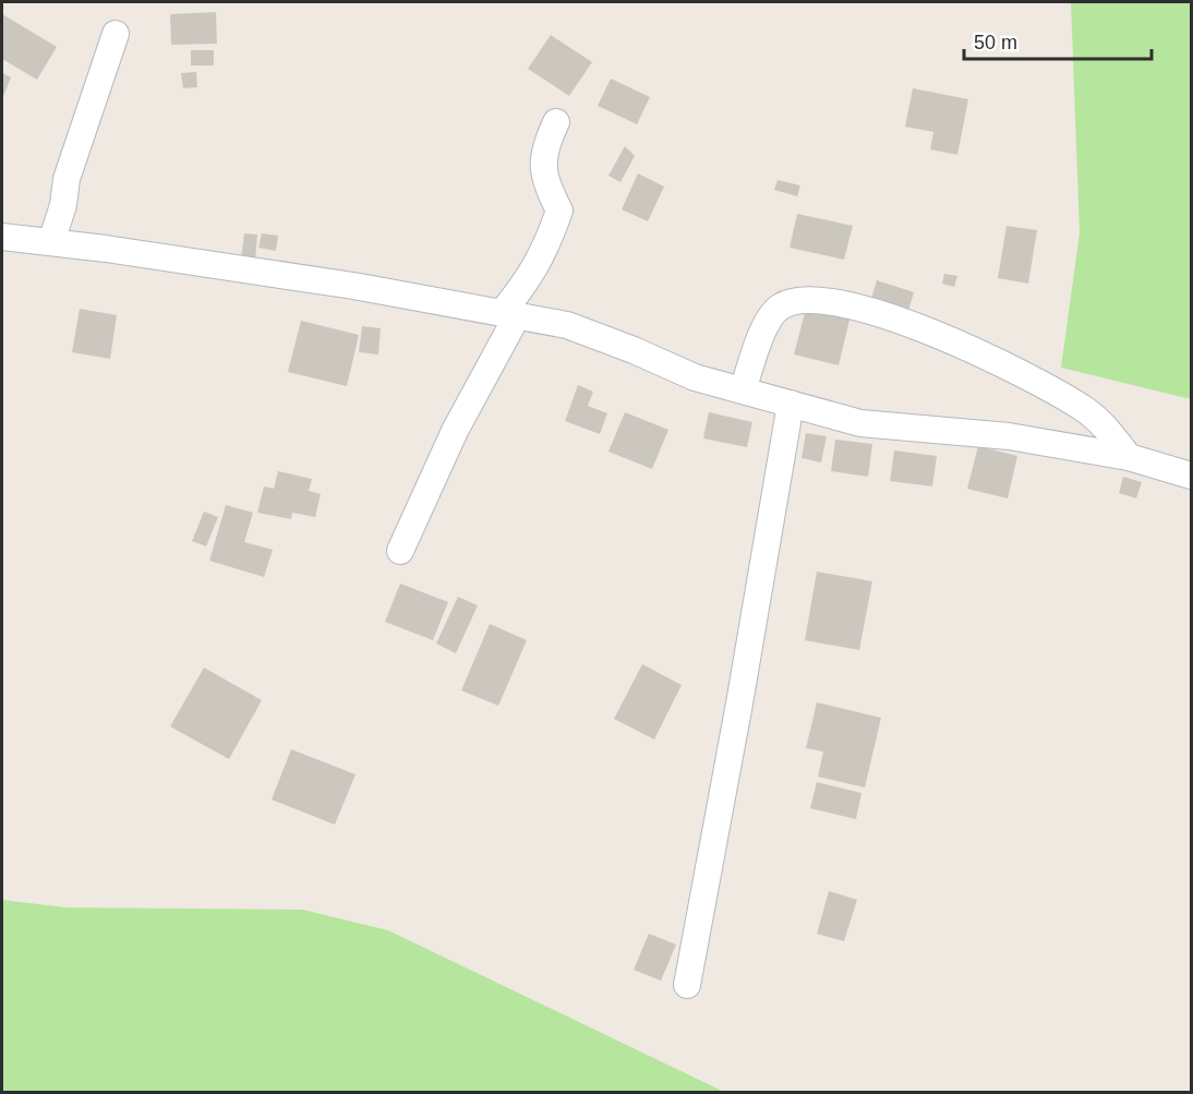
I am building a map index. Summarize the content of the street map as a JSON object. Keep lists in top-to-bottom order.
{
  "scale_bar": "50 m"
}
